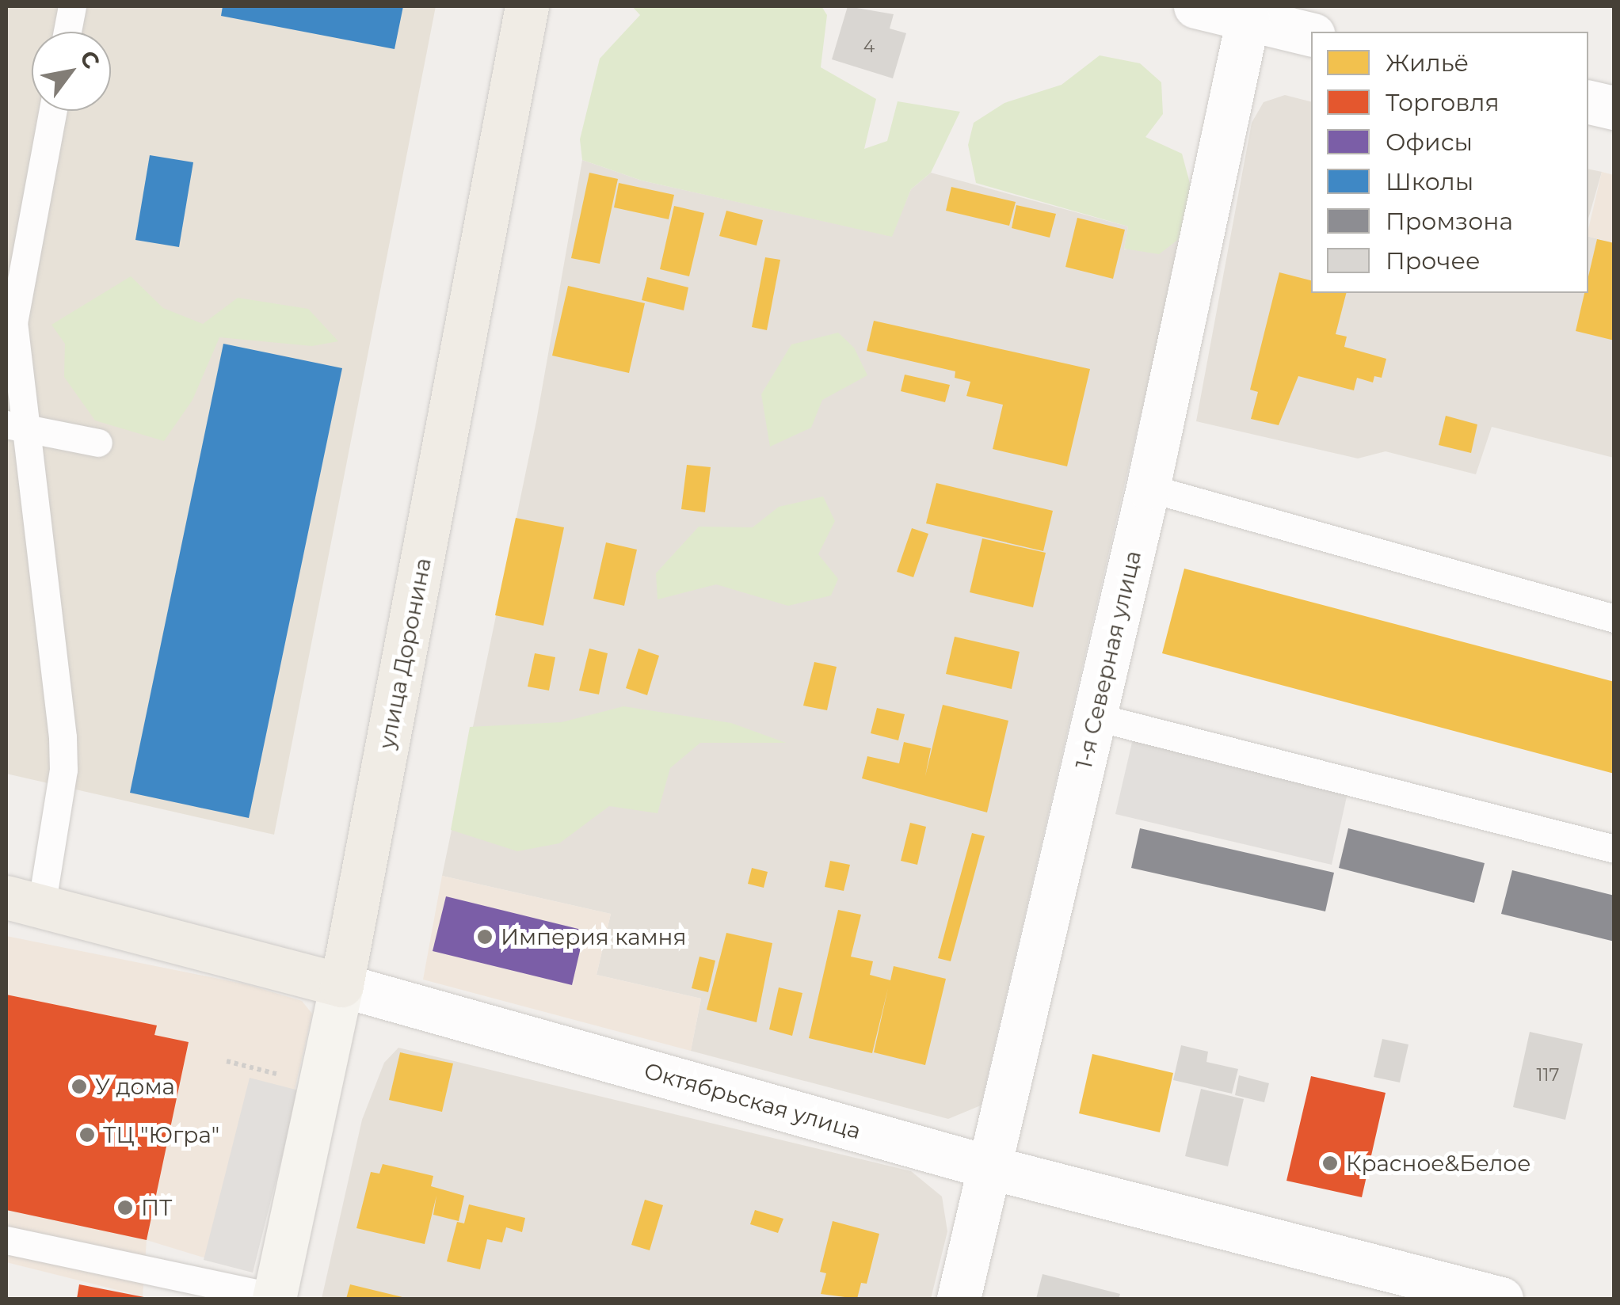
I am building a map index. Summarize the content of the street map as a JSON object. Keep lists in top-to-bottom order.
{
  "streets": {
    "main road": ["улица Доронина", "Октябрьская улица"],
    "street": ["1-я Северная улица"]
  },
  "crossings": [
    ["улица Доронина", "Октябрьская улица"],
    ["1-я Северная улица", "Октябрьская улица"]
  ],
  "places": [
    "Империя камня",
    "У дома",
    "ТЦ \"Югра\"",
    "Красное&Белое",
    "ПТ"
  ],
  "house_numbers": ["4", "117"],
  "legend": [
    "Жильё",
    "Торговля",
    "Офисы",
    "Школы",
    "Промзона",
    "Прочее"
  ],
  "north": "top right"
}
